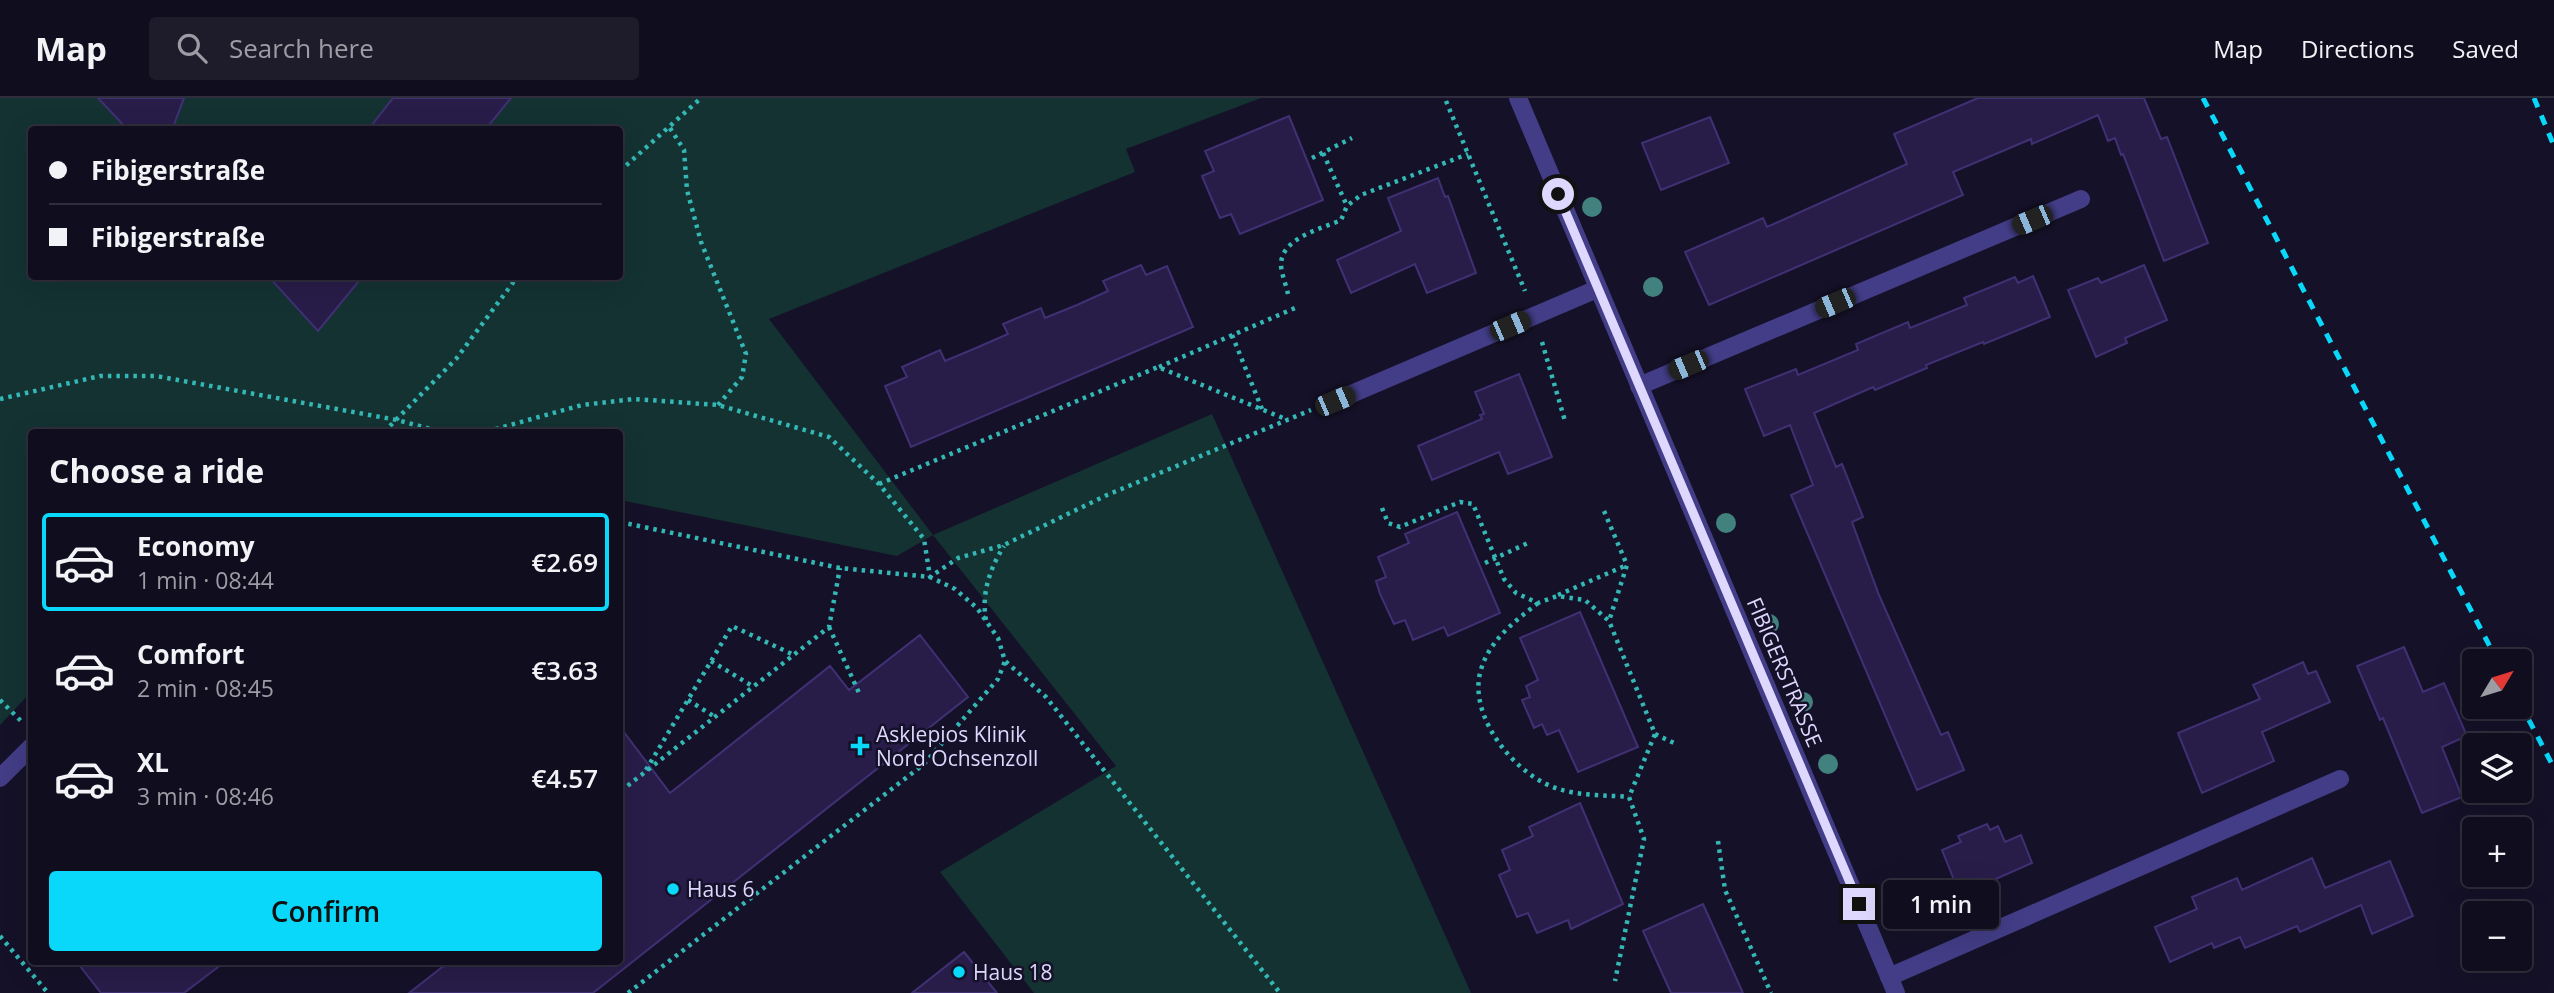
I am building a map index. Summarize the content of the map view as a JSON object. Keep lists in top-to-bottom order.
{
  "streets": {
    "street": ["FIBIGERSTRASSE"]
  },
  "places": {
    "health": ["Asklepios Klinik Nord Ochsenzoll"],
    "other": ["Haus 6", "Haus 18"]
  },
  "north": "top right",
  "page": {
    "header": "Map",
    "search": "Search here",
    "nav": ["Map", "Directions", "Saved"],
    "banner": ["Fibigerstraße", "Fibigerstraße"],
    "heading": "Choose a ride",
    "list": [
      {
        "name": "Economy",
        "note": "1 min · 08:44",
        "value": "€2.69"
      },
      {
        "name": "Comfort",
        "note": "2 min · 08:45",
        "value": "€3.63"
      },
      {
        "name": "XL",
        "note": "3 min · 08:46",
        "value": "€4.57"
      }
    ],
    "map_buttons": ["+", "−"],
    "buttons": "Confirm",
    "bubble": "1 min"
  }
}
